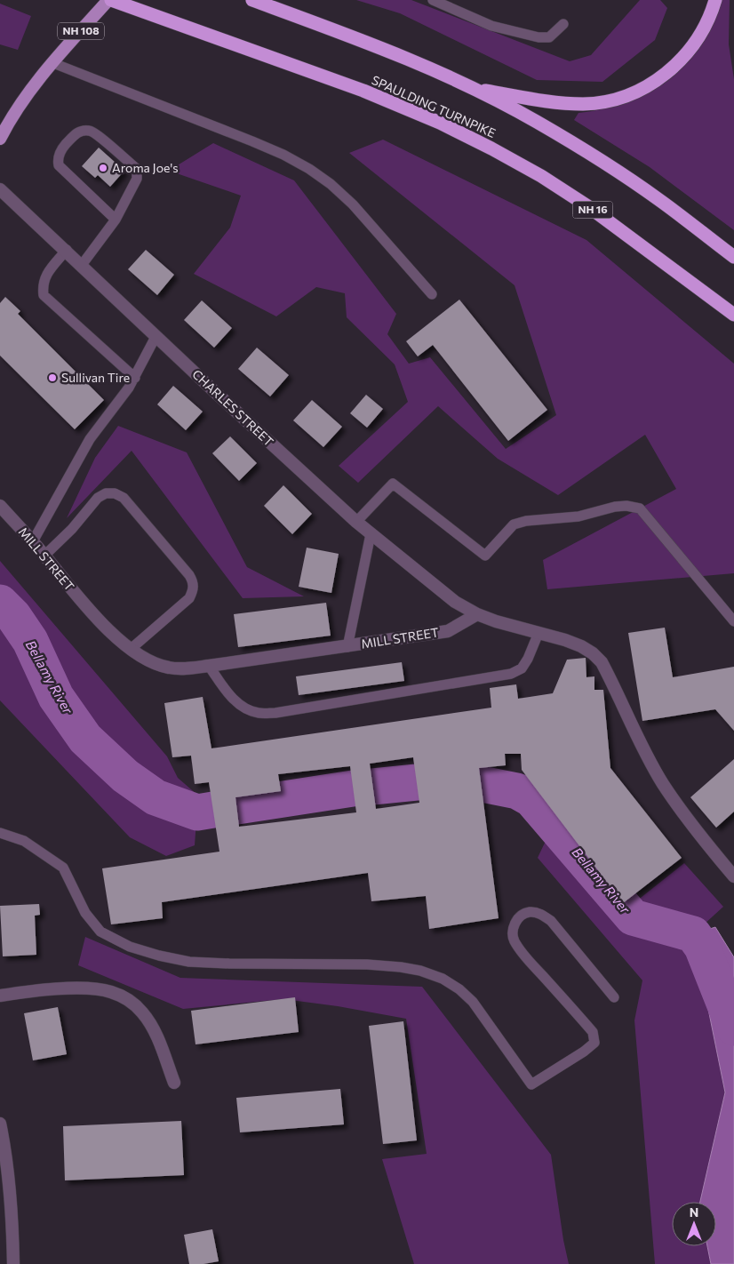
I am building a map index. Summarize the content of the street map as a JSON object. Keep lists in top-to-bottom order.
{
  "streets": {
    "highway": ["SPAULDING TURNPIKE", "NH 16"],
    "main road": ["NH 108"],
    "street": ["CHARLES STREET", "MILL STREET"]
  },
  "crossings": [
    ["NH 108", "SPAULDING TURNPIKE"],
    ["CHARLES STREET", "MILL STREET"]
  ],
  "water": ["Bellamy River"],
  "places": ["Aroma Joe's", "Sullivan Tire"],
  "north": "top"
}
